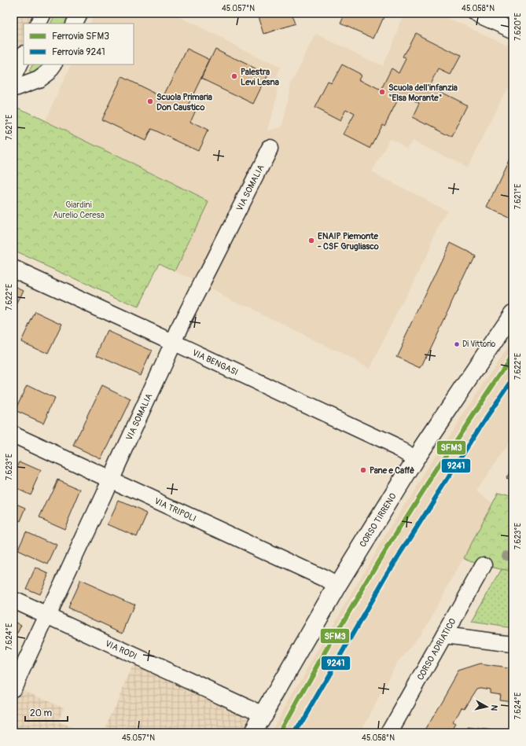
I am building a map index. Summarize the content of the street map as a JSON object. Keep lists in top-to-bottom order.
{
  "streets": {
    "street": [
      "VIA SOMALIA",
      "VIA BENGASI",
      "VIA TRIPOLI",
      "CORSO TIRRENO",
      "VIA RODI",
      "CORSO ADRIATICO"
    ]
  },
  "crossings": [
    ["VIA SOMALIA", "VIA BENGASI"],
    ["VIA SOMALIA", "VIA TRIPOLI"],
    ["VIA SOMALIA", "VIA RODI"],
    ["VIA BENGASI", "CORSO TIRRENO"],
    ["VIA TRIPOLI", "CORSO TIRRENO"],
    ["CORSO TIRRENO", "VIA RODI"]
  ],
  "parks": ["Giardini Aurelio Ceresa"],
  "places": [
    "Palestra Levi Lesna",
    "Scuola dell'infanzia \"Elsa Morante\"",
    "Scuola Primaria Don Caustico",
    "ENAIP Piemonte - CSF Grugliasco",
    "Di Vittorio",
    "Pane e Caffè"
  ],
  "lines": ["rail line SFM3", "rail line 9241"],
  "legend": ["Ferrovia SFM3", "Ferrovia 9241"],
  "scale_bar": "20 m",
  "north": "right",
  "coordinates": [
    "45.057°N",
    "45.058°N",
    "7.620°E",
    "7.621°E",
    "7.622°E",
    "7.623°E",
    "7.624°E"
  ]
}
